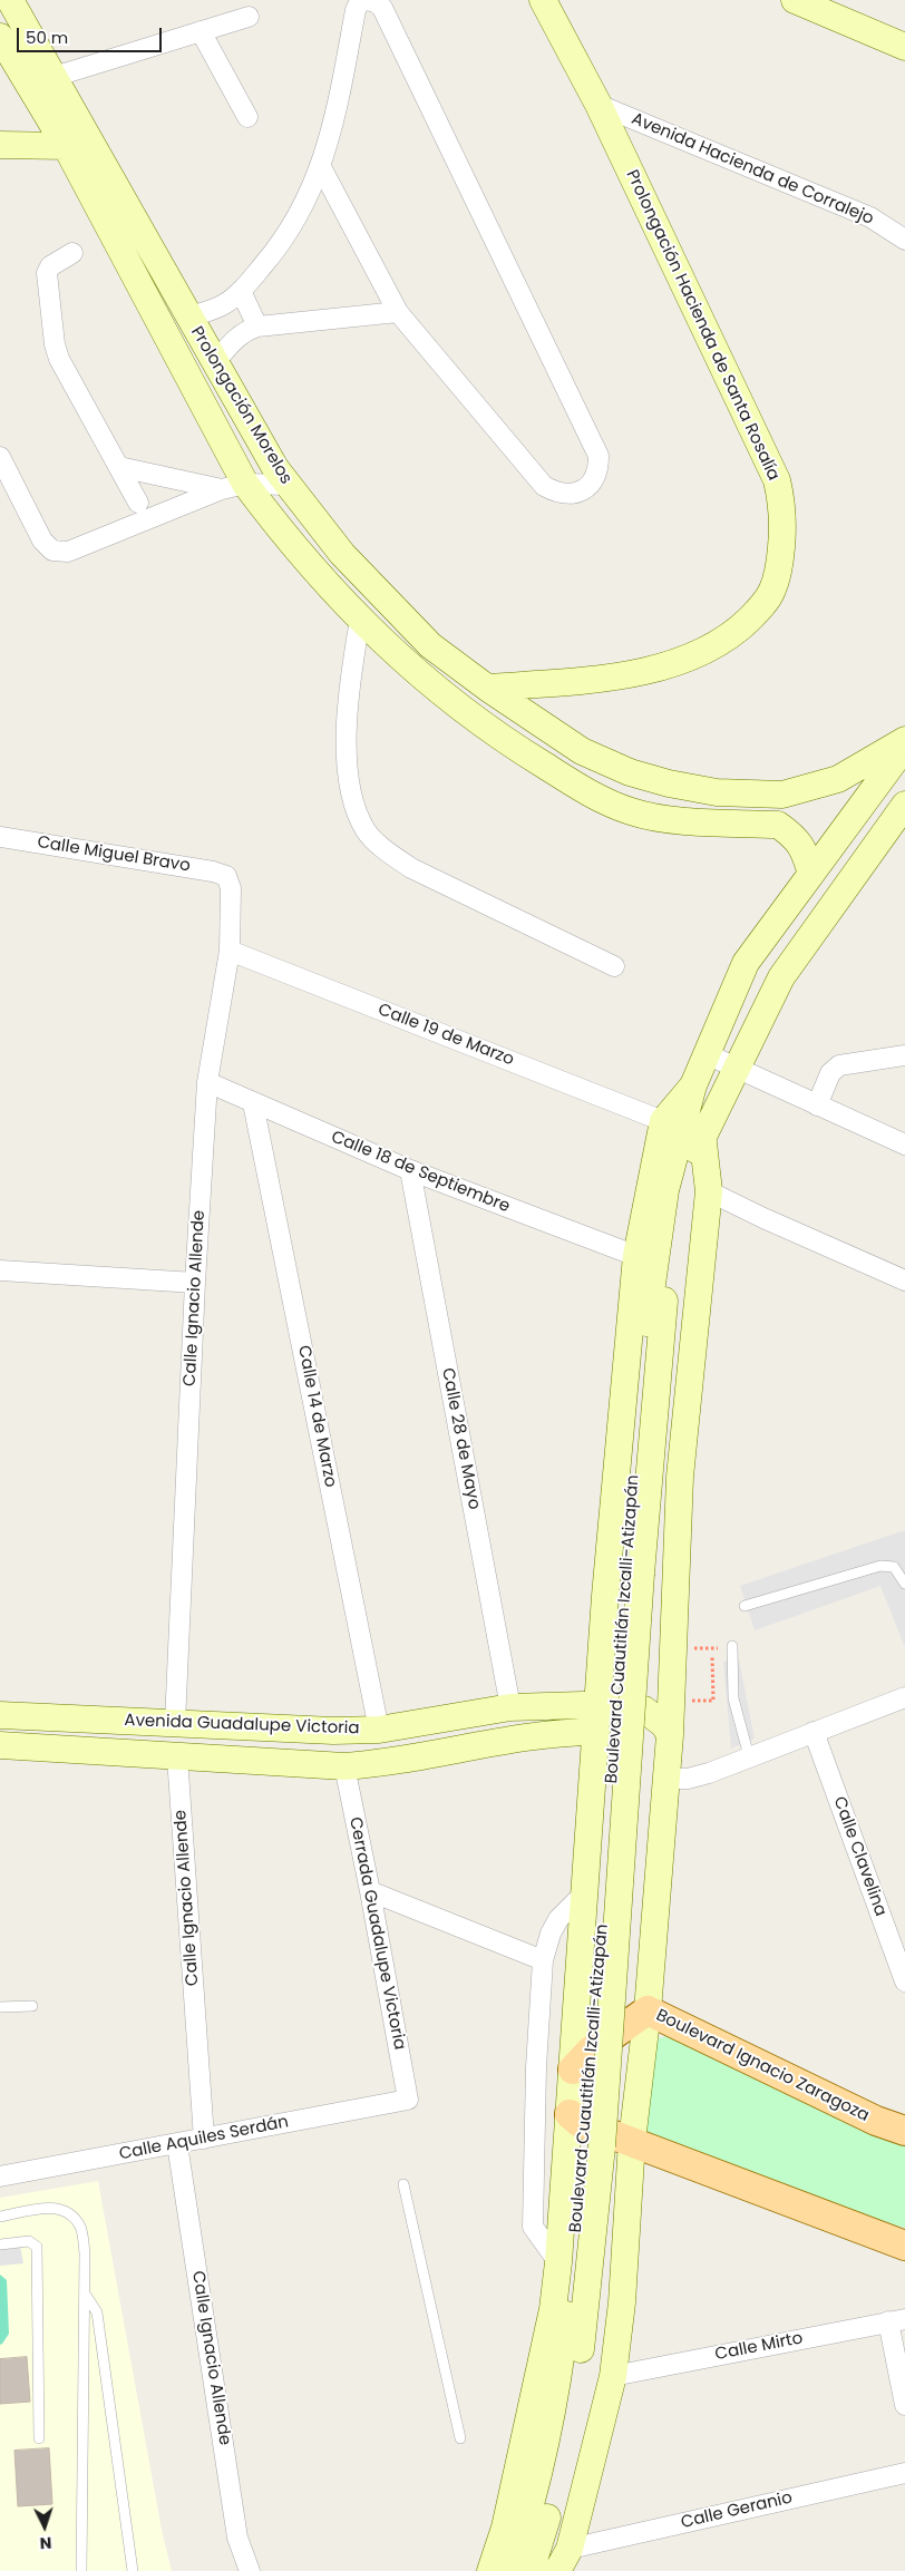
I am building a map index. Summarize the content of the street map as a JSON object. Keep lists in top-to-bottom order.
{
  "streets": {
    "main road": ["Boulevard Ignacio Zaragoza"],
    "street": [
      "Avenida Hacienda de Corralejo",
      "Prolongación Hacienda de Santa Rosalía",
      "Prolongación Morelos",
      "Calle Miguel Bravo",
      "Calle 19 de Marzo",
      "Calle 18 de Septiembre",
      "Calle Ignacio Allende",
      "Calle 14 de Marzo",
      "Calle 28 de Mayo",
      "Boulevard Cuautitlán Izcalli-Atizapán",
      "Avenida Guadalupe Victoria",
      "Calle Clavelina",
      "Cerrada Guadalupe Victoria",
      "Calle Aquiles Serdán",
      "Calle Mirto",
      "Calle Geranio"
    ]
  },
  "crossings": [
    ["Avenida Hacienda de Corralejo", "Prolongación Hacienda de Santa Rosalía"],
    ["Prolongación Hacienda de Santa Rosalía", "Prolongación Morelos"],
    ["Prolongación Morelos", "Boulevard Cuautitlán Izcalli-Atizapán"],
    ["Calle Miguel Bravo", "Calle Ignacio Allende"],
    ["Calle 19 de Marzo", "Calle Ignacio Allende"],
    ["Calle 18 de Septiembre", "Calle Ignacio Allende"],
    ["Calle 18 de Septiembre", "Calle 14 de Marzo"],
    ["Calle 18 de Septiembre", "Calle 28 de Mayo"],
    ["Calle Ignacio Allende", "Avenida Guadalupe Victoria"],
    ["Calle Ignacio Allende", "Calle Aquiles Serdán"],
    ["Calle 14 de Marzo", "Avenida Guadalupe Victoria"],
    ["Calle 28 de Mayo", "Avenida Guadalupe Victoria"],
    ["Avenida Guadalupe Victoria", "Cerrada Guadalupe Victoria"],
    ["Cerrada Guadalupe Victoria", "Calle Aquiles Serdán"]
  ],
  "scale_bar": "50 m",
  "north": "bottom"
}
